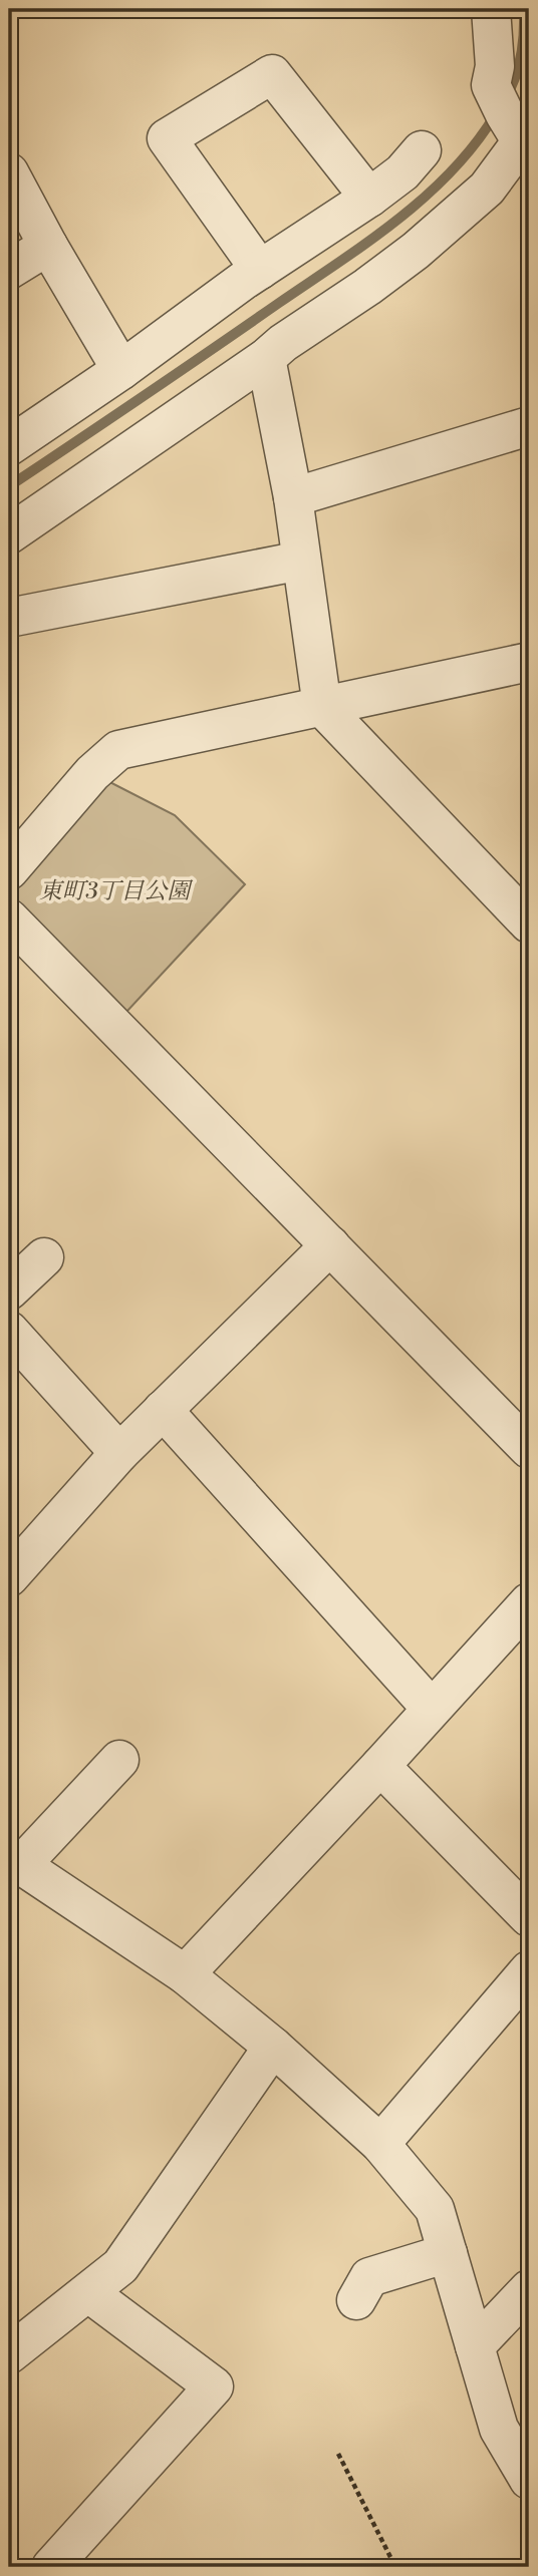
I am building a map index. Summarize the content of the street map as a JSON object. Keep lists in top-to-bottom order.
{
  "parks": ["東町3丁目公園"]
}
